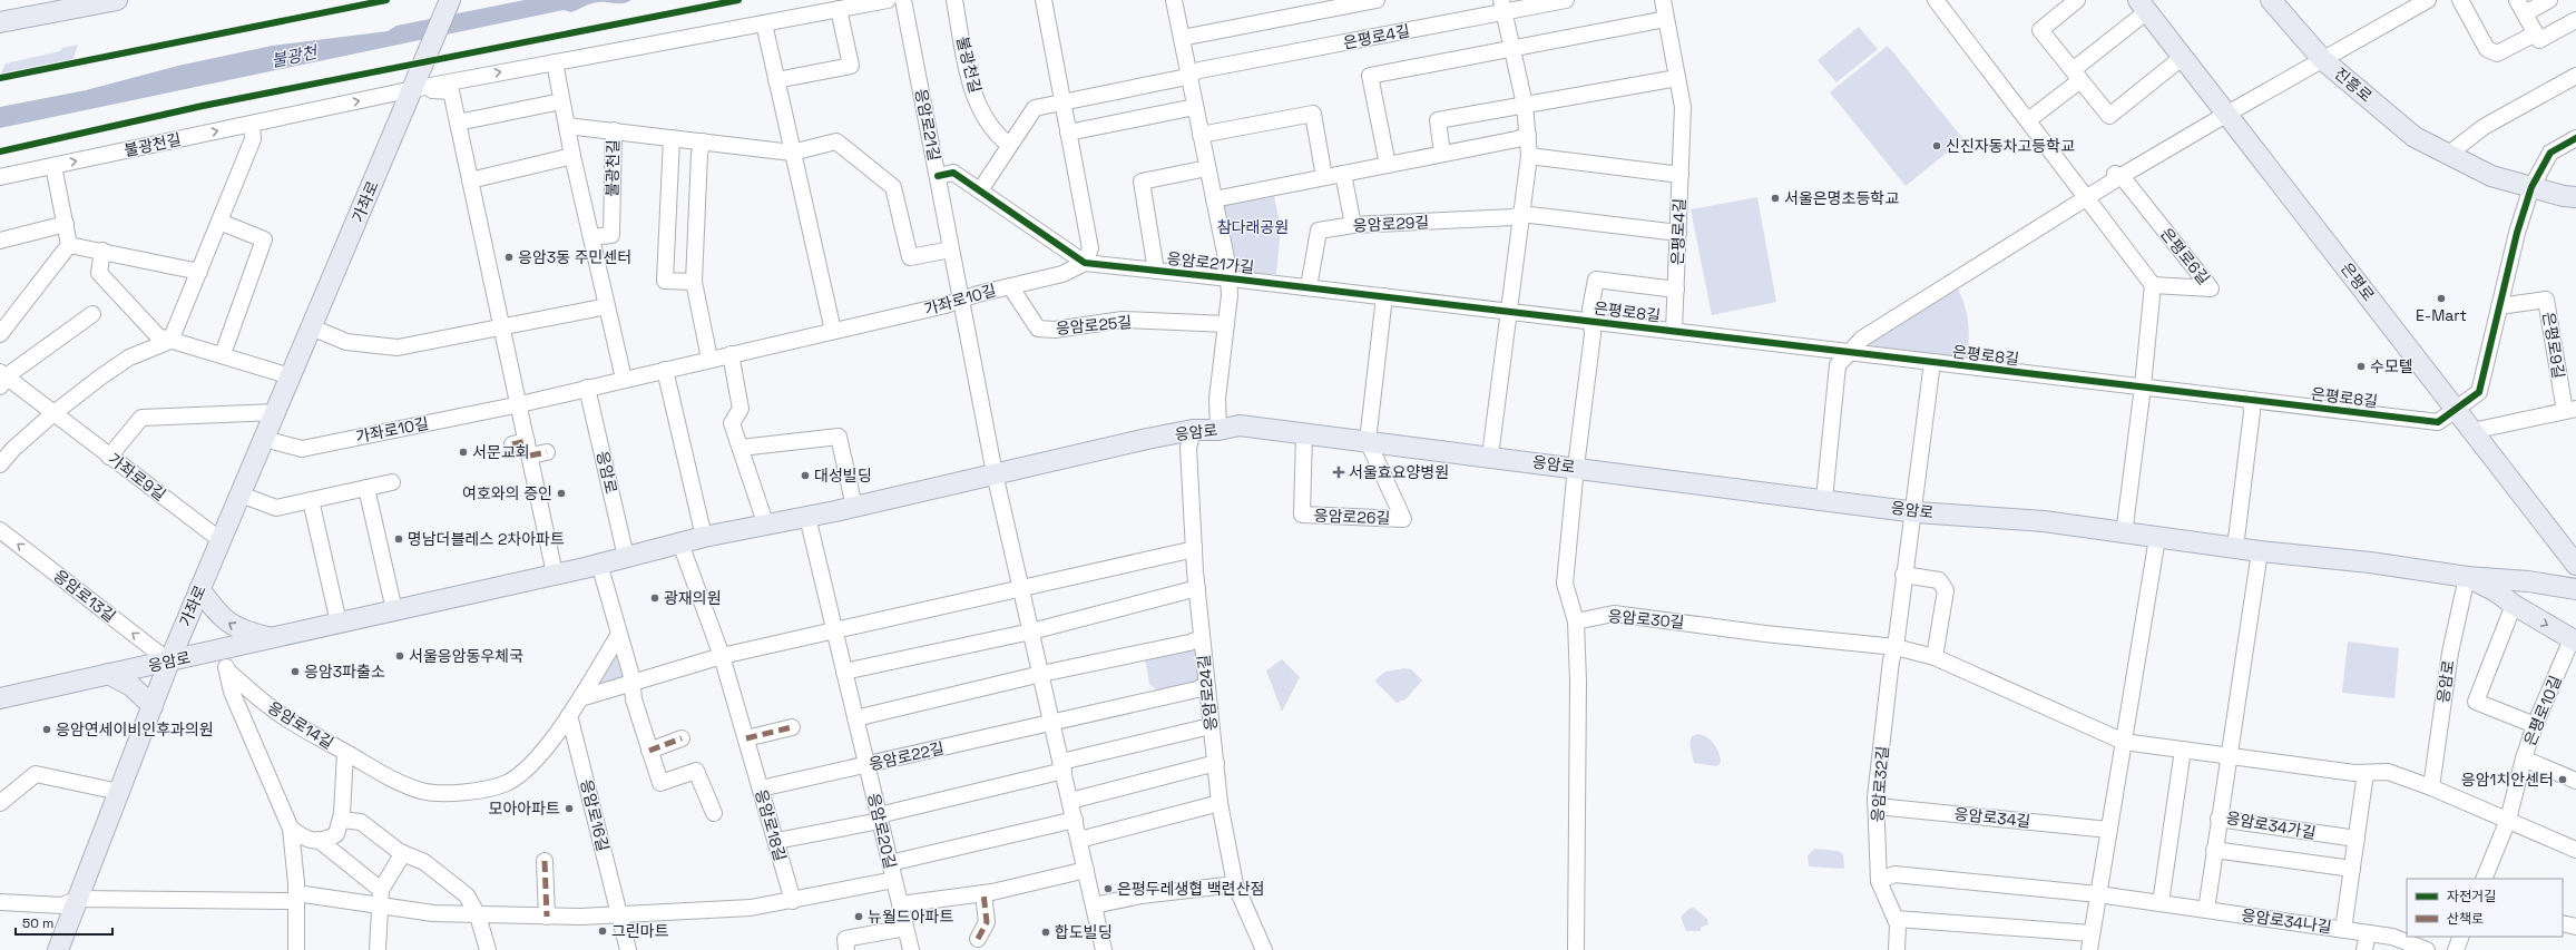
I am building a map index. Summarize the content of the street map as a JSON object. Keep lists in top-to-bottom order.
{
  "streets": {
    "main road": [
      "진흥로",
      "가좌로",
      "은평로",
      "응암로"
    ],
    "street": [
      "은평로4길",
      "불광천길",
      "응암로21길",
      "응암로29길",
      "은평로6길",
      "응암로21가길",
      "가좌로10길",
      "은평로8길",
      "응암로25길",
      "은평로9길",
      "가좌로9길",
      "응암로26길",
      "응암로13길",
      "응암로30길",
      "응암로24길",
      "은평로10길",
      "응암로14길",
      "응암로22길",
      "응암로32길",
      "응암로16길",
      "응암로34길",
      "응암로18길",
      "응암로34가길",
      "응암로20길",
      "응암로34나길"
    ]
  },
  "crossings": [
    ["은평로4길", "응암로29길"],
    ["은평로4길", "은평로8길"],
    ["불광천길", "가좌로"],
    ["진흥로", "은평로8길"],
    ["응암로21길", "응암로21가길"],
    ["응암로21길", "가좌로10길"],
    ["응암로21길", "응암로"],
    ["가좌로", "가좌로10길"],
    ["가좌로", "응암로"],
    ["가좌로", "가좌로9길"],
    ["가좌로", "응암로13길"],
    ["응암로29길", "응암로21가길"],
    ["응암로21가길", "가좌로10길"],
    ["응암로21가길", "은평로8길"],
    ["은평로", "은평로8길"],
    ["은평로", "은평로9길"],
    ["가좌로10길", "응암로25길"],
    ["가좌로10길", "응암로"],
    ["은평로8길", "은평로9길"],
    ["은평로8길", "응암로32길"],
    ["응암로", "응암로26길"],
    ["응암로", "응암로13길"],
    ["응암로", "응암로24길"],
    ["응암로", "응암로14길"],
    ["응암로", "응암로32길"],
    ["응암로", "응암로18길"],
    ["응암로", "응암로20길"],
    ["응암로30길", "응암로32길"],
    ["응암로24길", "응암로22길"],
    ["응암로22길", "응암로18길"],
    ["응암로22길", "응암로20길"],
    ["응암로32길", "응암로34길"]
  ],
  "one_way": ["응암로13길"],
  "water": ["불광천"],
  "parks": ["참다래공원"],
  "places": {
    "other": [
      "신진자동차고등학교",
      "서울은명초등학교",
      "응암3동 주민센터",
      "E-Mart",
      "수모텔",
      "서문교회",
      "대성빌딩",
      "여호와의 증인",
      "명남더블레스 2차아파트",
      "광재의원",
      "서울응암동우체국",
      "응암3파출소",
      "응암연세이비인후과의원",
      "응암1치안센터",
      "모아아파트",
      "은평두레생협 백련산점",
      "뉴월드아파트",
      "그린마트",
      "합도빌딩"
    ],
    "health": ["서울효요양병원"]
  },
  "legend": ["자전거길", "산책로"],
  "scale_bar": "50 m"
}
